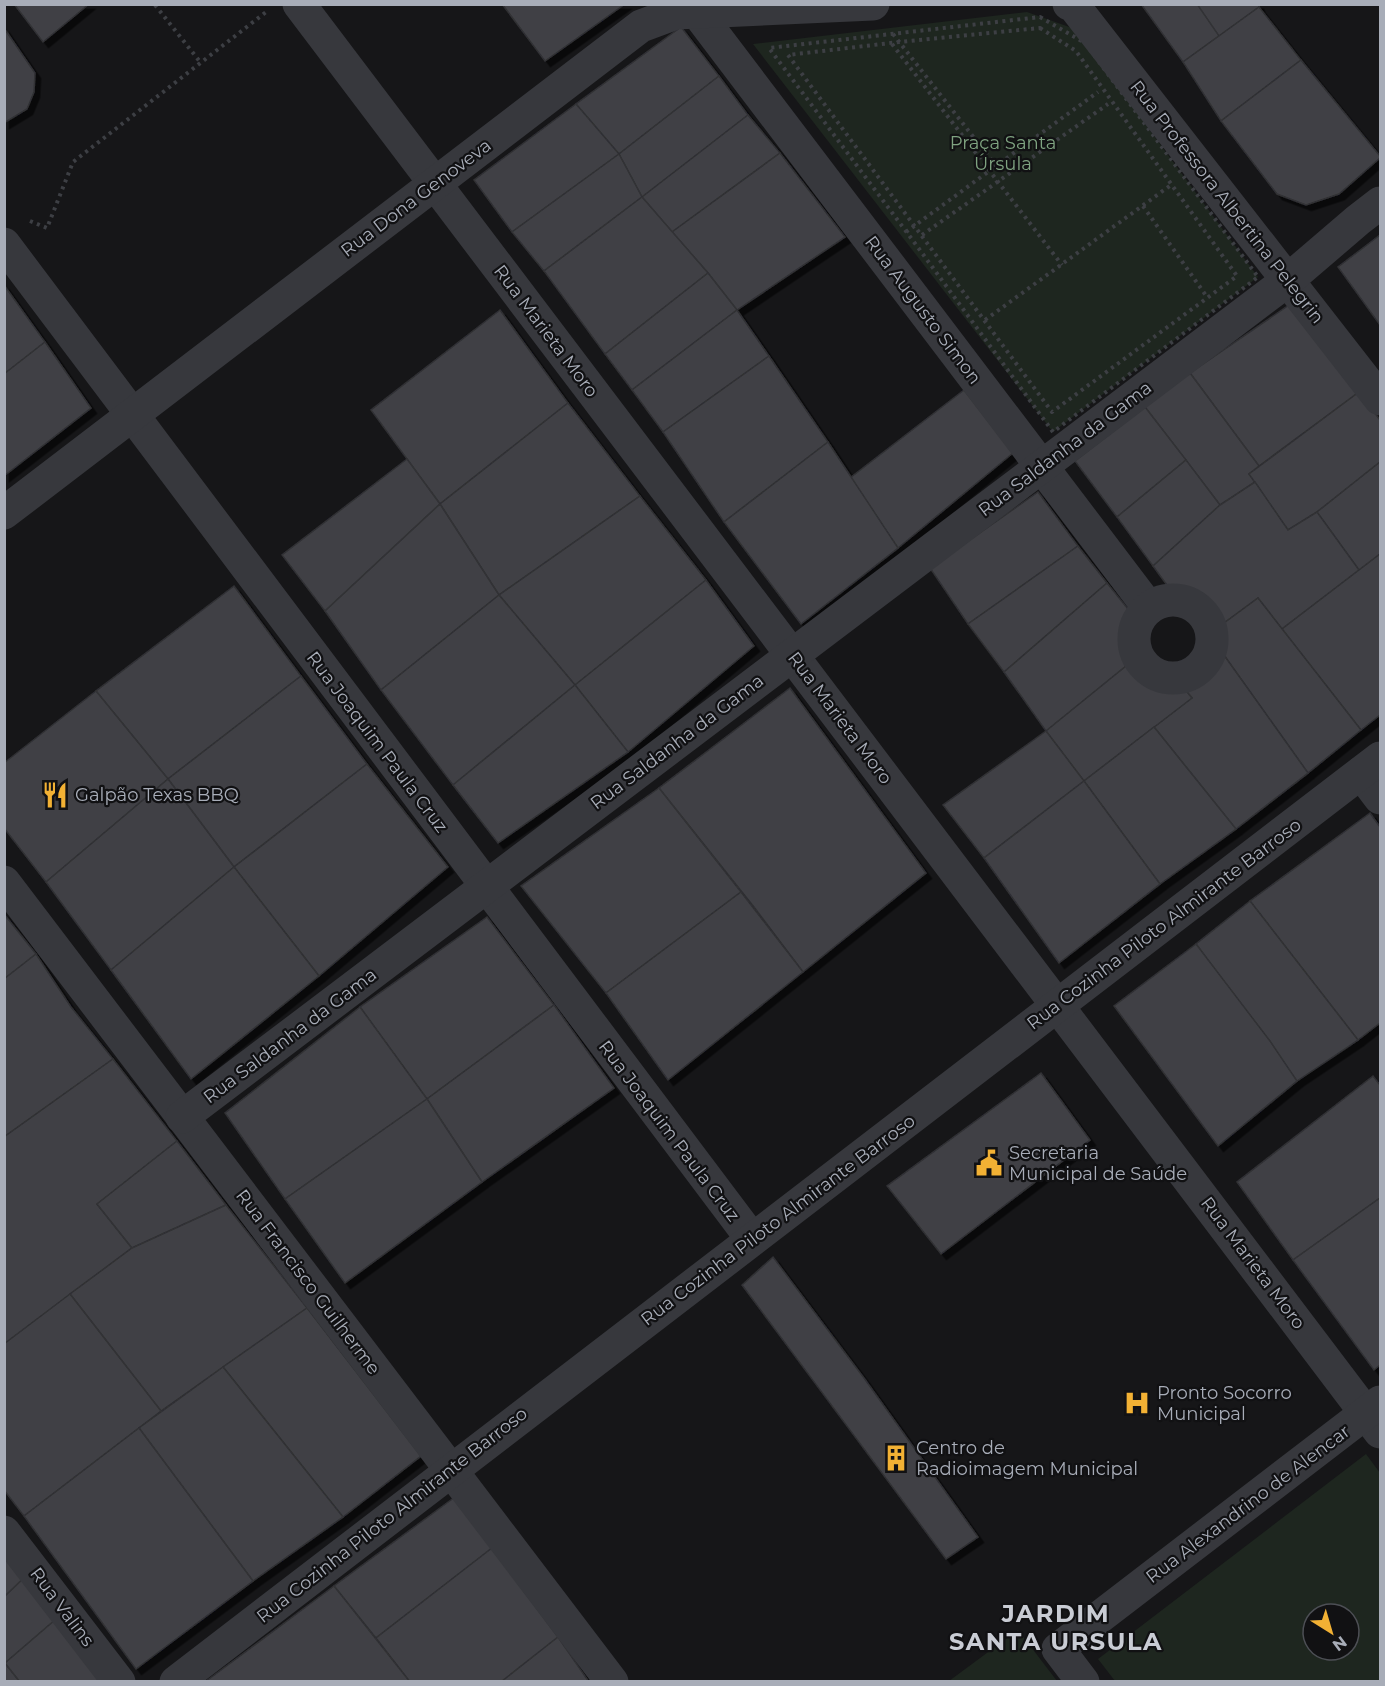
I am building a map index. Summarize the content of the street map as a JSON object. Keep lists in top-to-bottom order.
{
  "streets": {
    "street": [
      "Rua Dona Genoveva",
      "Rua Professora Albertina Pelegrin",
      "Rua Augusto Simon",
      "Rua Marieta Moro",
      "Rua Saldanha da Gama",
      "Rua Joaquim Paula Cruz",
      "Rua Cozinha Piloto Almirante Barroso",
      "Rua Francisco Guilherme",
      "Rua Alexandrino de Alencar",
      "Rua Valins"
    ]
  },
  "crossings": [
    ["Rua Dona Genoveva", "Rua Augusto Simon"],
    ["Rua Dona Genoveva", "Rua Marieta Moro"],
    ["Rua Dona Genoveva", "Rua Joaquim Paula Cruz"],
    ["Rua Professora Albertina Pelegrin", "Rua Saldanha da Gama"],
    ["Rua Augusto Simon", "Rua Saldanha da Gama"],
    ["Rua Marieta Moro", "Rua Saldanha da Gama"],
    ["Rua Marieta Moro", "Rua Cozinha Piloto Almirante Barroso"],
    ["Rua Marieta Moro", "Rua Alexandrino de Alencar"],
    ["Rua Saldanha da Gama", "Rua Joaquim Paula Cruz"],
    ["Rua Saldanha da Gama", "Rua Francisco Guilherme"],
    ["Rua Joaquim Paula Cruz", "Rua Cozinha Piloto Almirante Barroso"],
    ["Rua Cozinha Piloto Almirante Barroso", "Rua Francisco Guilherme"]
  ],
  "districts": ["JARDIM SANTA URSULA"],
  "parks": ["Praça Santa Úrsula"],
  "places": {
    "restaurant": ["Galpão Texas BBQ"],
    "public building": ["Secretaria Municipal de Saúde"],
    "hospital": ["Pronto Socorro Municipal"],
    "building": ["Centro de Radioimagem Municipal"]
  },
  "north": "bottom right"
}
